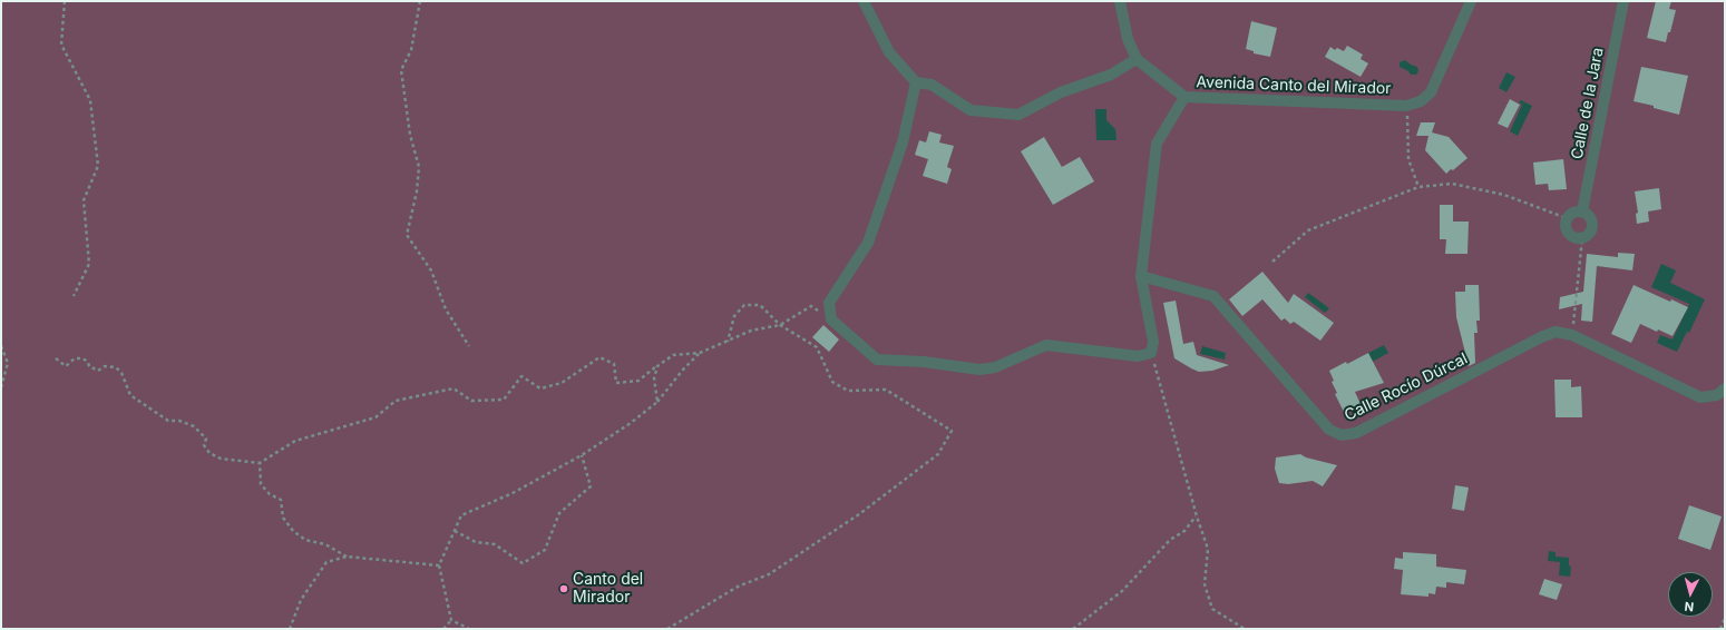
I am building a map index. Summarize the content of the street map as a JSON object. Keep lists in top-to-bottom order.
{
  "streets": {
    "street": ["Avenida Canto del Mirador", "Calle de la Jara", "Calle Rocío Dúrcal"]
  },
  "crossings": [
    ["Avenida Canto del Mirador", "Calle Rocío Dúrcal"]
  ],
  "places": ["Canto del Mirador"],
  "north": "bottom"
}
